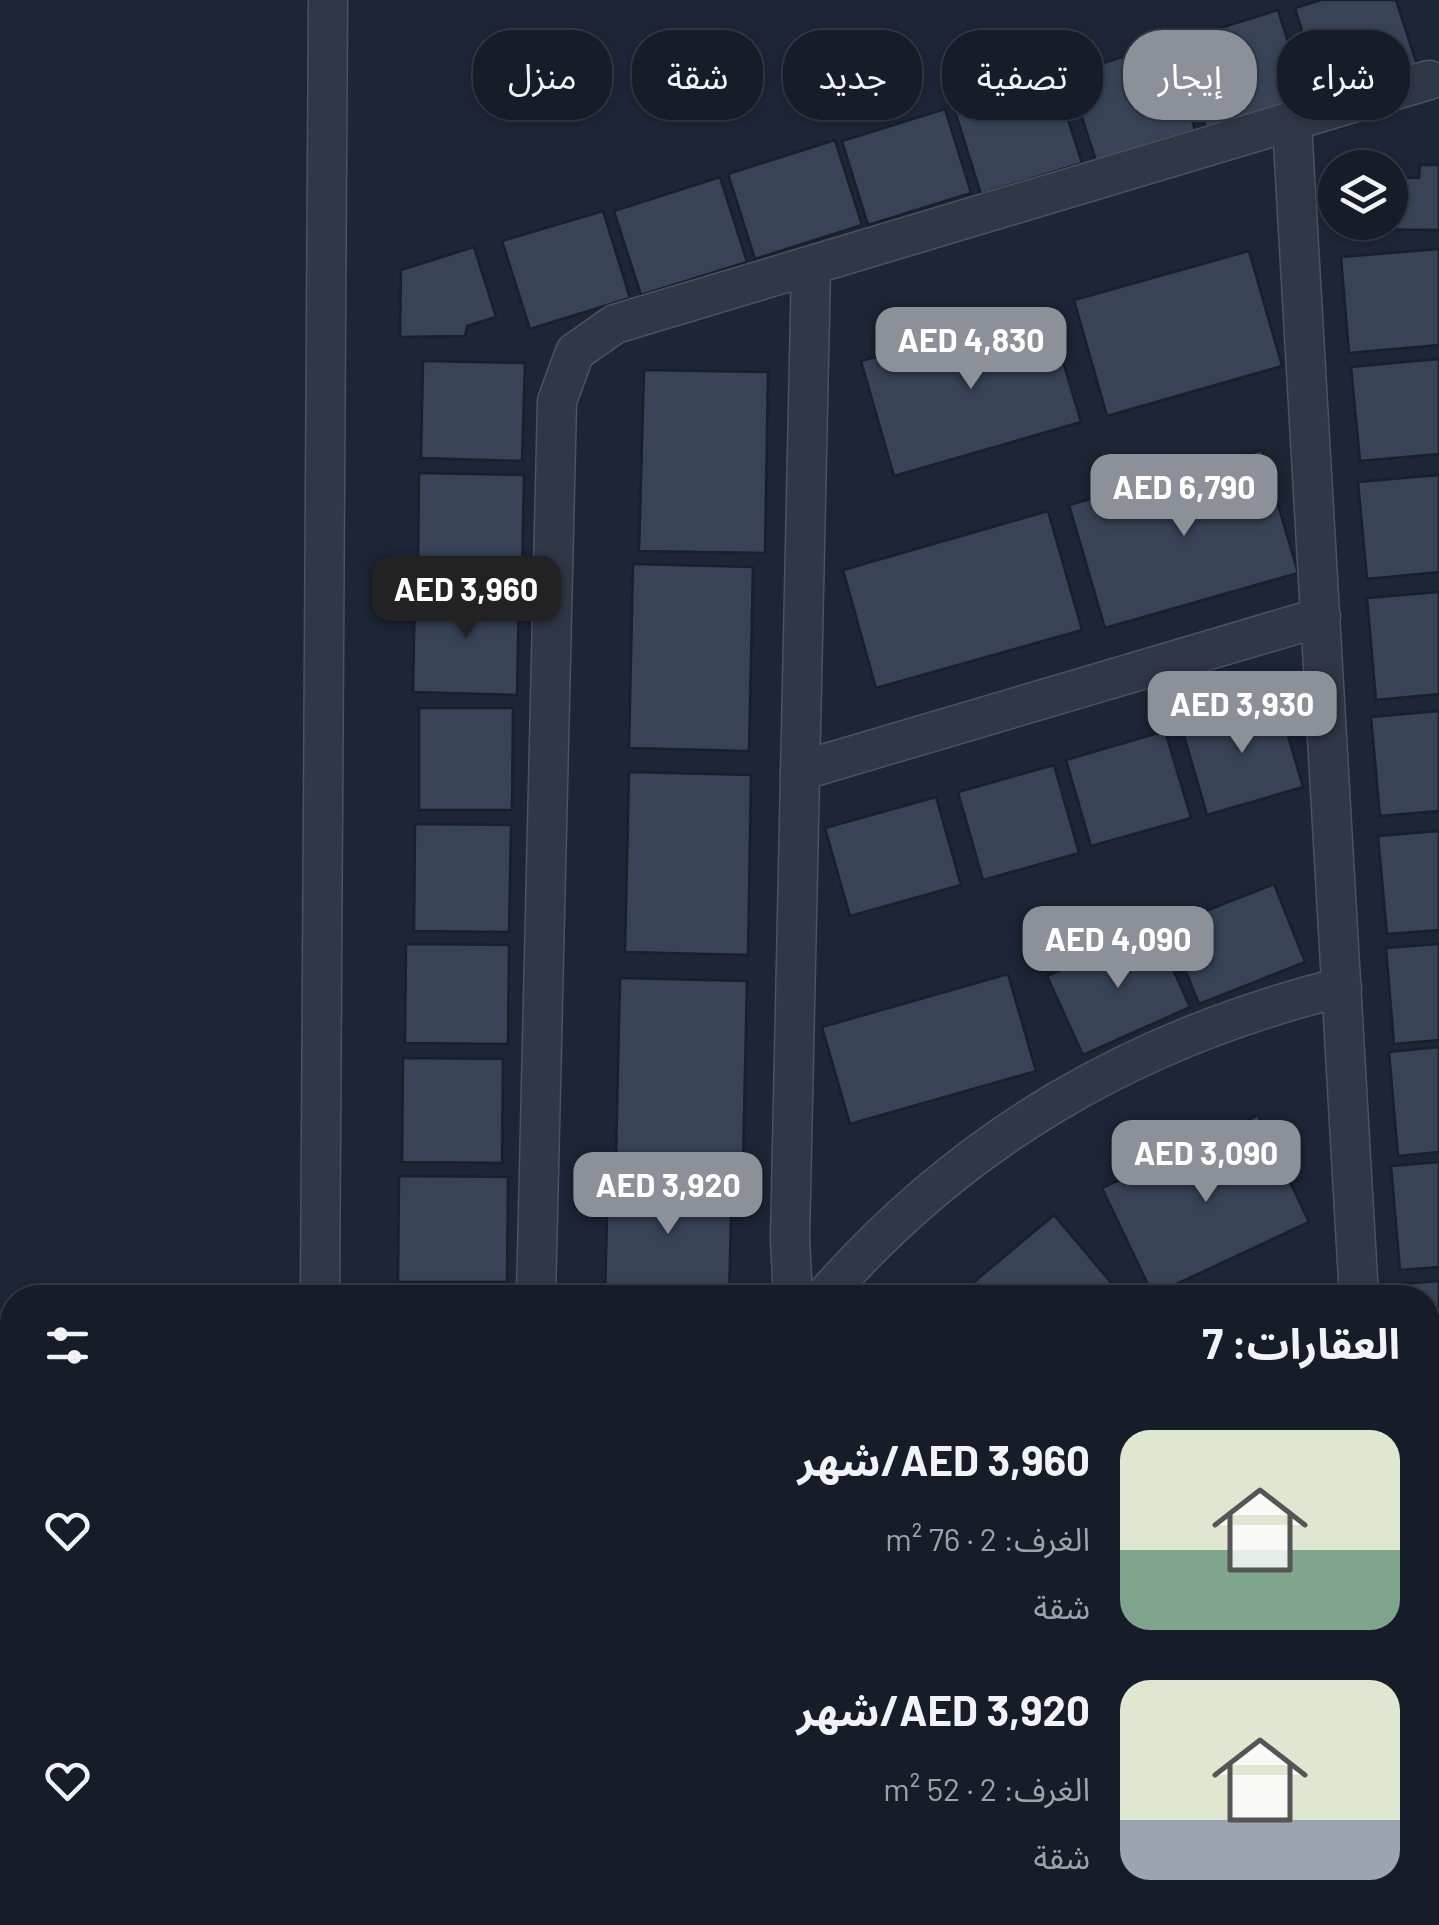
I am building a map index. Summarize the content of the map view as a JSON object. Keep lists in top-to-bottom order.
{
  "page": {
    "chip": [
      "شراء",
      "إيجار",
      "تصفية",
      "جديد",
      "شقة",
      "منزل"
    ],
    "price": [
      "AED 4,830",
      "AED 6,790",
      "AED 3,960",
      "AED 3,930",
      "AED 4,090",
      "AED 3,090",
      "AED 3,920"
    ],
    "heading": "العقارات: 7",
    "list": [
      {
        "name": "AED 3,960/شهر",
        "note": "الغرف: 2 · 76 m² · شقة"
      },
      {
        "name": "AED 3,920/شهر",
        "note": "الغرف: 2 · 52 m² · شقة"
      }
    ]
  }
}
